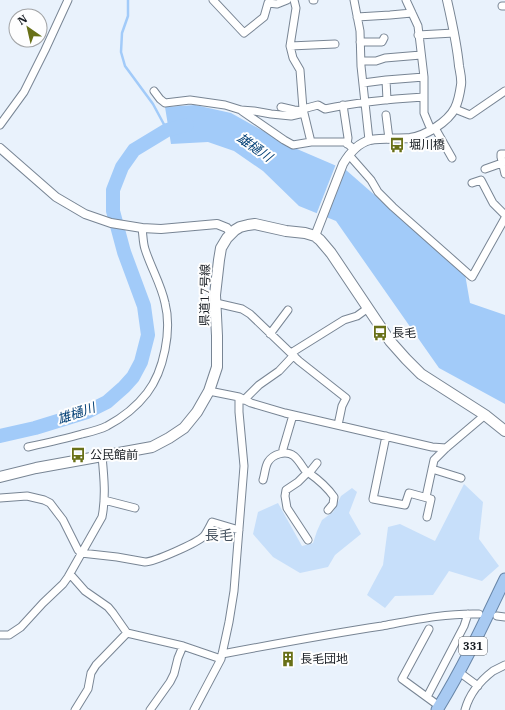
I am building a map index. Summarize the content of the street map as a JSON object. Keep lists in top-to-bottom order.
{
  "streets": {
    "highway": ["331"],
    "main road": ["県道17号線"]
  },
  "districts": ["長毛"],
  "water": ["雄樋川"],
  "places": {
    "bus stop": ["堀川橋", "長毛", "公民館前"],
    "building": ["長毛団地"]
  },
  "north": "top left"
}
